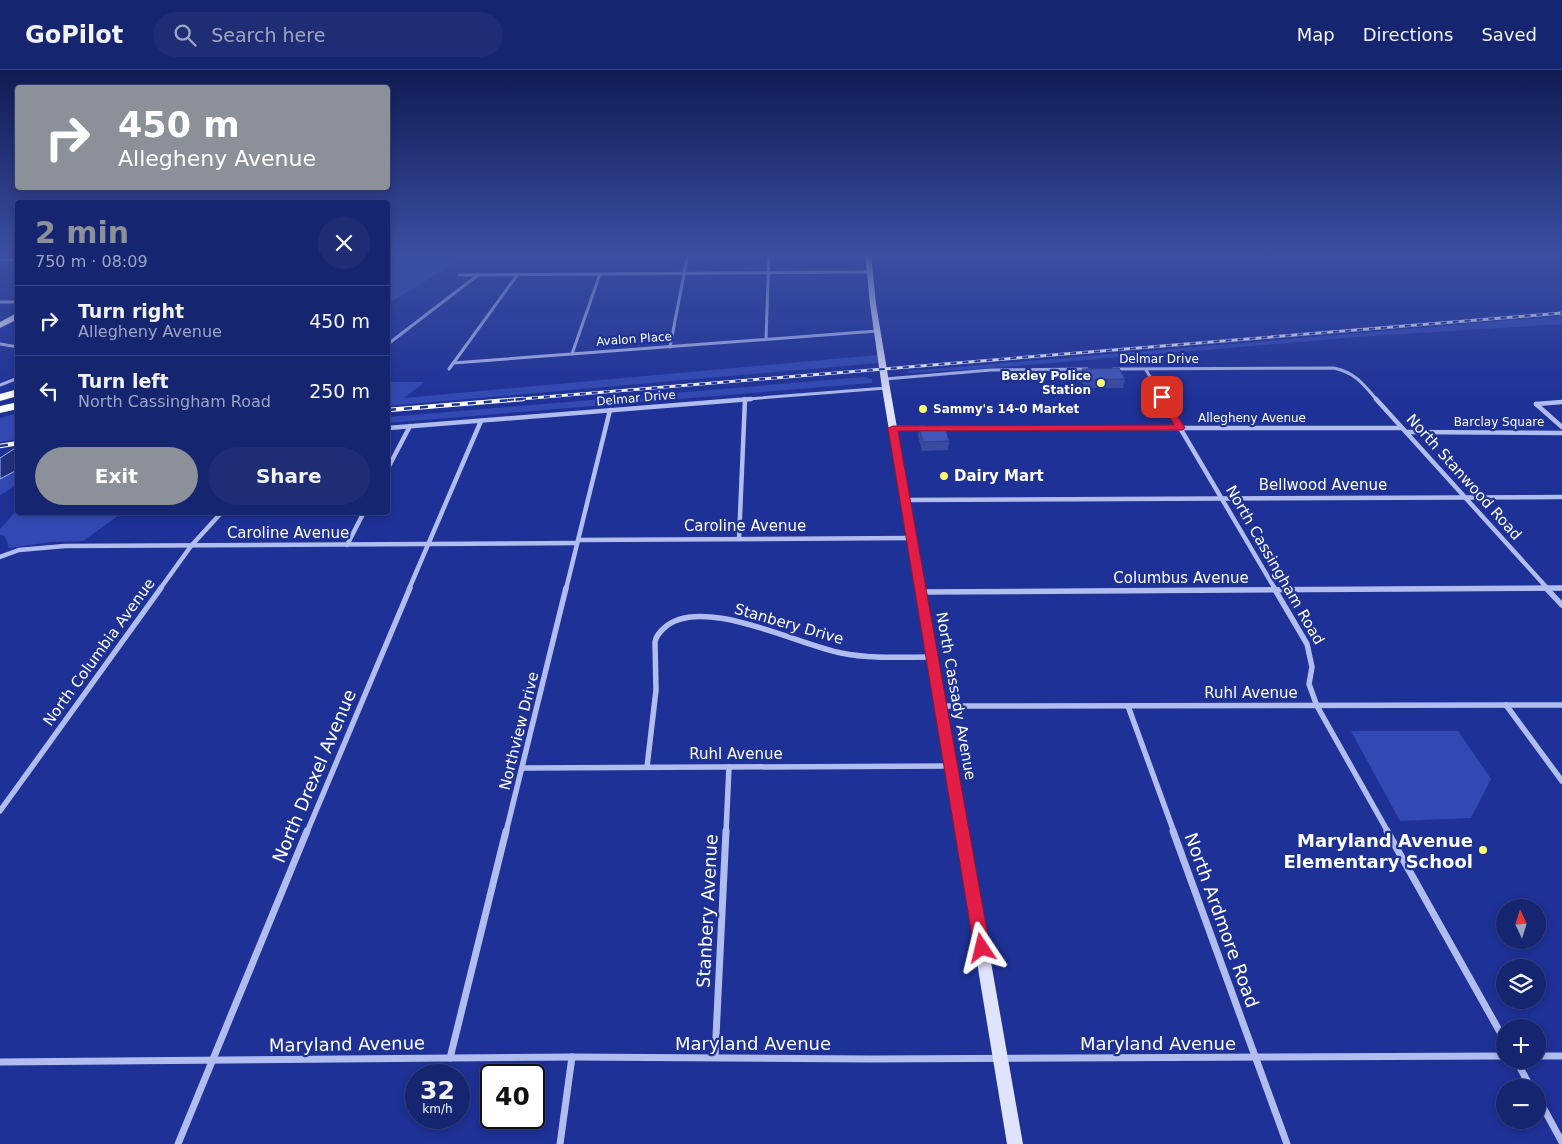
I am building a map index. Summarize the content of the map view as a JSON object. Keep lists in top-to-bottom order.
{
  "streets": {
    "street": [
      "Avalon Place",
      "Delmar Drive",
      "Allegheny Avenue",
      "Barclay Square",
      "North Stanwood Road",
      "Bellwood Avenue",
      "Caroline Avenue",
      "North Cassingham Road",
      "Columbus Avenue",
      "Stanbery Drive",
      "North Columbia Avenue",
      "Ruhl Avenue",
      "North Cassady Avenue",
      "Northview Drive",
      "North Drexel Avenue",
      "Stanbery Avenue",
      "North Ardmore Road",
      "Maryland Avenue"
    ]
  },
  "crossings": [
    ["Avalon Place", "North Cassady Avenue"],
    ["Delmar Drive", "North Stanwood Road"],
    ["Delmar Drive", "North Cassingham Road"],
    ["Delmar Drive", "North Cassady Avenue"],
    ["Delmar Drive", "Northview Drive"],
    ["Delmar Drive", "North Drexel Avenue"],
    ["Allegheny Avenue", "North Stanwood Road"],
    ["Allegheny Avenue", "North Cassingham Road"],
    ["Barclay Square", "North Stanwood Road"],
    ["North Stanwood Road", "Bellwood Avenue"],
    ["North Stanwood Road", "Columbus Avenue"],
    ["Bellwood Avenue", "North Cassingham Road"],
    ["Bellwood Avenue", "North Cassady Avenue"],
    ["Caroline Avenue", "North Columbia Avenue"],
    ["Caroline Avenue", "North Cassady Avenue"],
    ["Caroline Avenue", "Northview Drive"],
    ["Caroline Avenue", "North Drexel Avenue"],
    ["North Cassingham Road", "Columbus Avenue"],
    ["North Cassingham Road", "Ruhl Avenue"],
    ["Columbus Avenue", "North Cassady Avenue"],
    ["Stanbery Drive", "Ruhl Avenue"],
    ["Stanbery Drive", "North Cassady Avenue"],
    ["Ruhl Avenue", "North Cassady Avenue"],
    ["Ruhl Avenue", "Northview Drive"],
    ["Ruhl Avenue", "Stanbery Avenue"],
    ["Ruhl Avenue", "North Ardmore Road"],
    ["North Cassady Avenue", "Maryland Avenue"],
    ["Northview Drive", "Maryland Avenue"],
    ["North Drexel Avenue", "Maryland Avenue"],
    ["Stanbery Avenue", "Maryland Avenue"],
    ["North Ardmore Road", "Maryland Avenue"]
  ],
  "places": [
    "Bexley Police Station",
    "Sammy's 14-0 Market",
    "Dairy Mart",
    "Maryland Avenue Elementary School"
  ],
  "north": "top",
  "page": {
    "header": "GoPilot",
    "search": "Search here",
    "nav": ["Map", "Directions", "Saved"],
    "turn": ["450 m", "Allegheny Avenue"],
    "heading": ["2 min", "750 m · 08:09"],
    "list": [
      {
        "name": "Turn right",
        "note": "Allegheny Avenue",
        "value": "450 m"
      },
      {
        "name": "Turn left",
        "note": "North Cassingham Road",
        "value": "250 m"
      }
    ],
    "buttons": ["Exit", "Share"],
    "map_buttons": ["+", "−"],
    "speed": "32 km/h",
    "limit": "40"
  }
}
